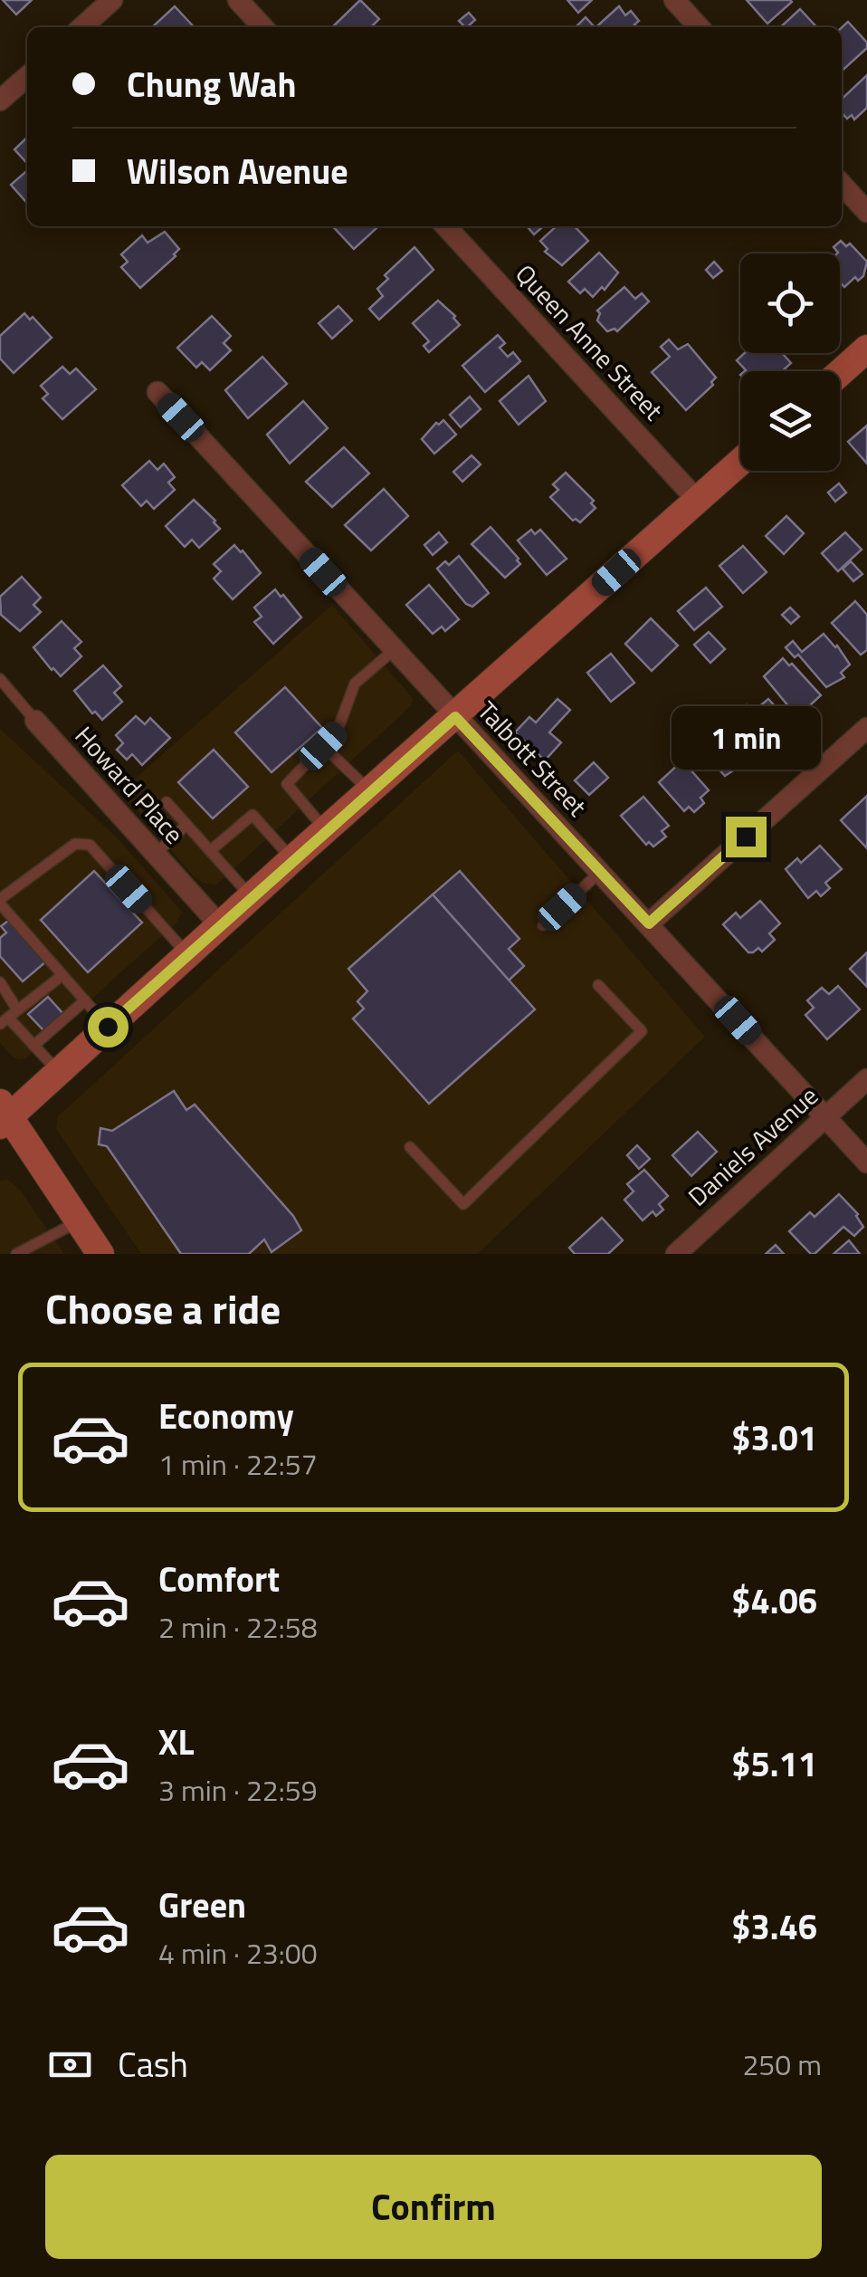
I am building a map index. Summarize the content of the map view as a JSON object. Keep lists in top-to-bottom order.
{
  "streets": {
    "street": [
      "Queen Anne Street",
      "Talbott Street",
      "Howard Place",
      "Daniels Avenue"
    ]
  },
  "crossings": [
    ["Talbott Street", "Daniels Avenue"]
  ],
  "page": {
    "banner": ["Chung Wah", "Wilson Avenue"],
    "bubble": "1 min",
    "heading": "Choose a ride",
    "list": [
      {
        "name": "Economy",
        "note": "1 min · 22:57",
        "value": "$3.01"
      },
      {
        "name": "Comfort",
        "note": "2 min · 22:58",
        "value": "$4.06"
      },
      {
        "name": "XL",
        "note": "3 min · 22:59",
        "value": "$5.11"
      },
      {
        "name": "Green",
        "note": "4 min · 23:00",
        "value": "$3.46"
      }
    ],
    "pay": ["Cash", "250 m"],
    "buttons": "Confirm"
  }
}
